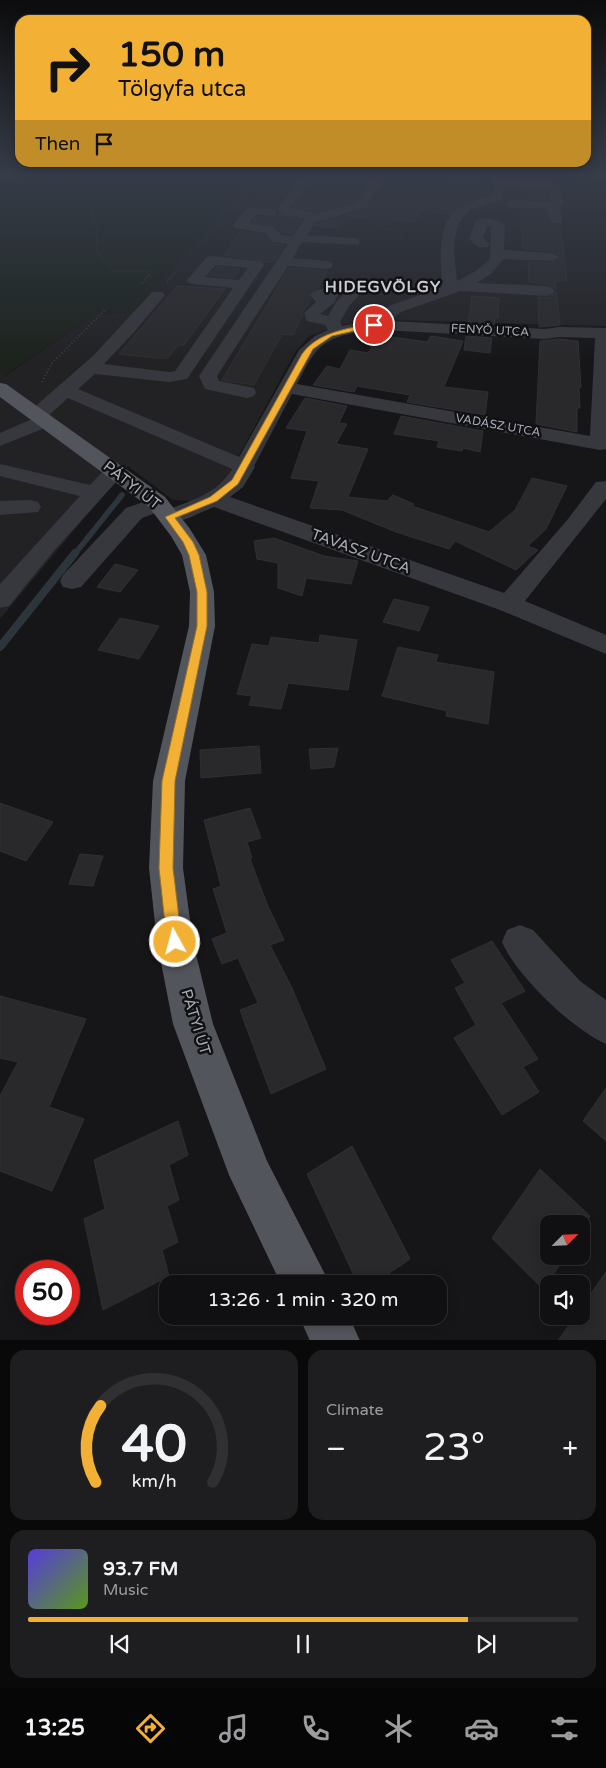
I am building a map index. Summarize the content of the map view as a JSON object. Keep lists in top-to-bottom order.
{
  "streets": {
    "main road": ["PÁTYI ÚT"],
    "street": ["FENYŐ UTCA", "VADÁSZ UTCA", "TAVASZ UTCA"]
  },
  "crossings": [
    ["FENYŐ UTCA", "VADÁSZ UTCA"]
  ],
  "districts": ["HIDEGVÖLGY"],
  "north": "top right",
  "page": {
    "turn": ["150 m", "Tölgyfa utca"],
    "then": "Then",
    "limit": "50",
    "trip": "13:26 · 1 min · 320 m",
    "tile": "Climate",
    "heat": ["−", "23°", "+"],
    "song": ["93.7 FM", "Music"],
    "tabs": "13:25",
    "gauge": ["40", "km/h"]
  }
}
